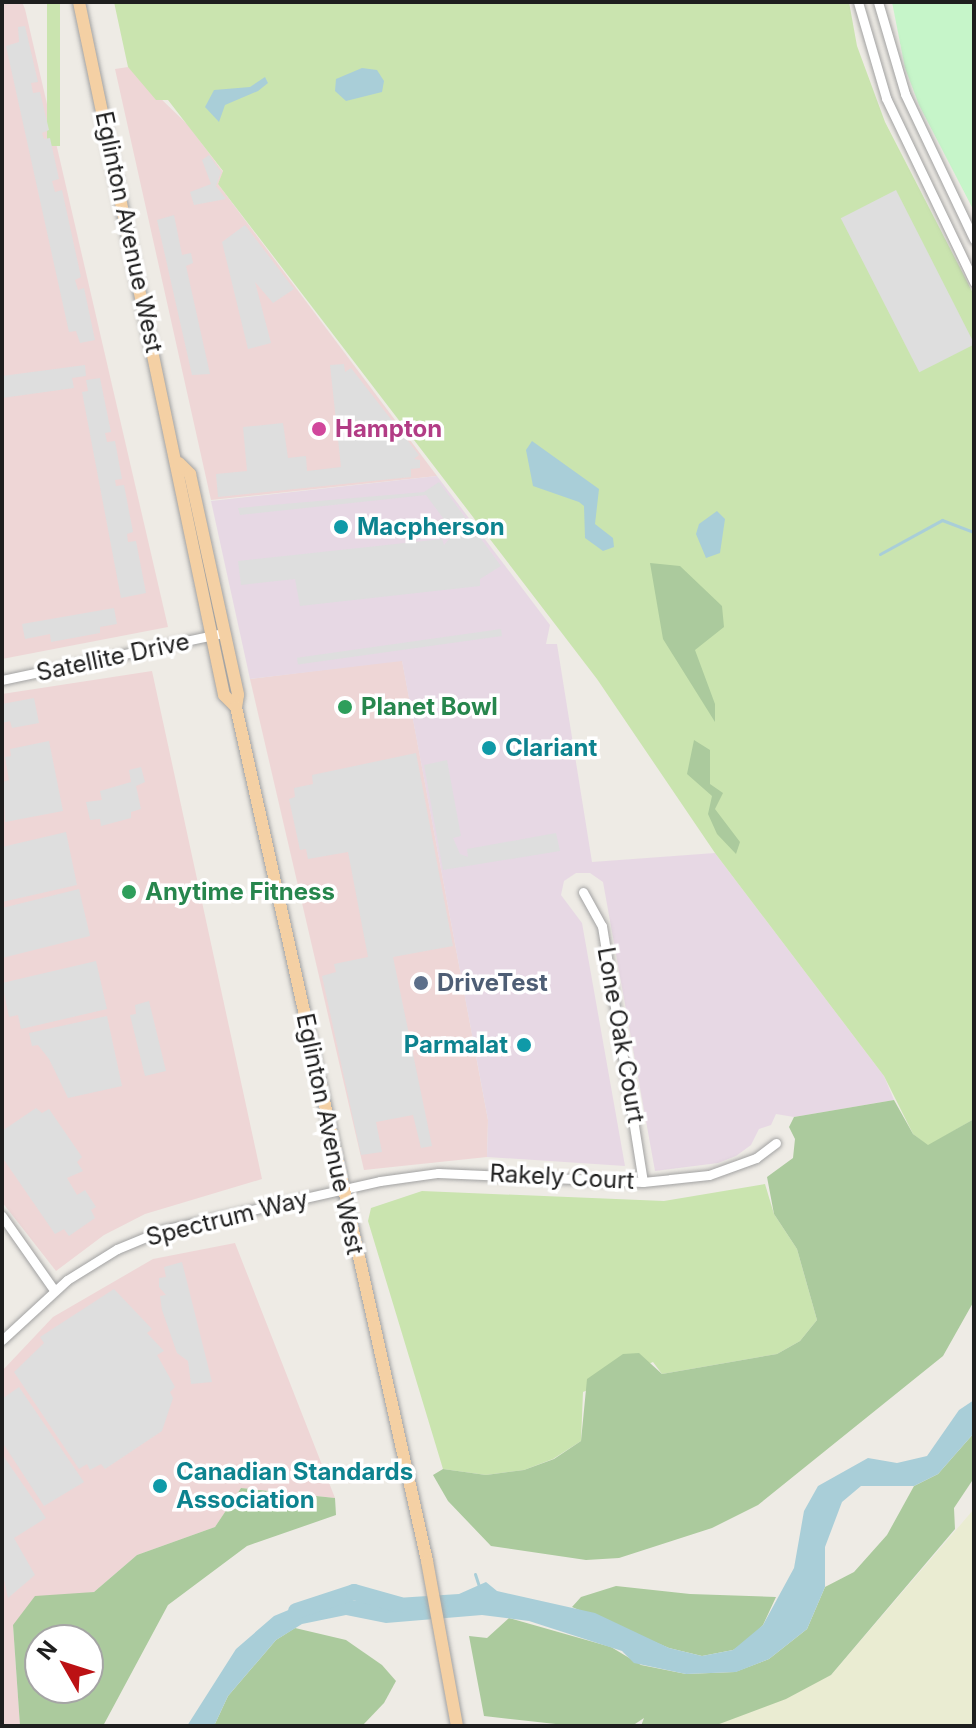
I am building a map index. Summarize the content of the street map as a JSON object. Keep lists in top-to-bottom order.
{
  "streets": {
    "main road": ["Eglinton Avenue West"],
    "street": [
      "Satellite Drive",
      "Lone Oak Court",
      "Rakely Court",
      "Spectrum Way"
    ]
  },
  "crossings": [
    ["Eglinton Avenue West", "Satellite Drive"],
    ["Eglinton Avenue West", "Rakely Court"],
    ["Eglinton Avenue West", "Spectrum Way"],
    ["Lone Oak Court", "Rakely Court"],
    ["Rakely Court", "Spectrum Way"]
  ],
  "places": [
    "Hampton",
    "Macpherson",
    "Planet Bowl",
    "Clariant",
    "Anytime Fitness",
    "DriveTest",
    "Parmalat",
    "Canadian Standards Association"
  ],
  "north": "top left"
}
